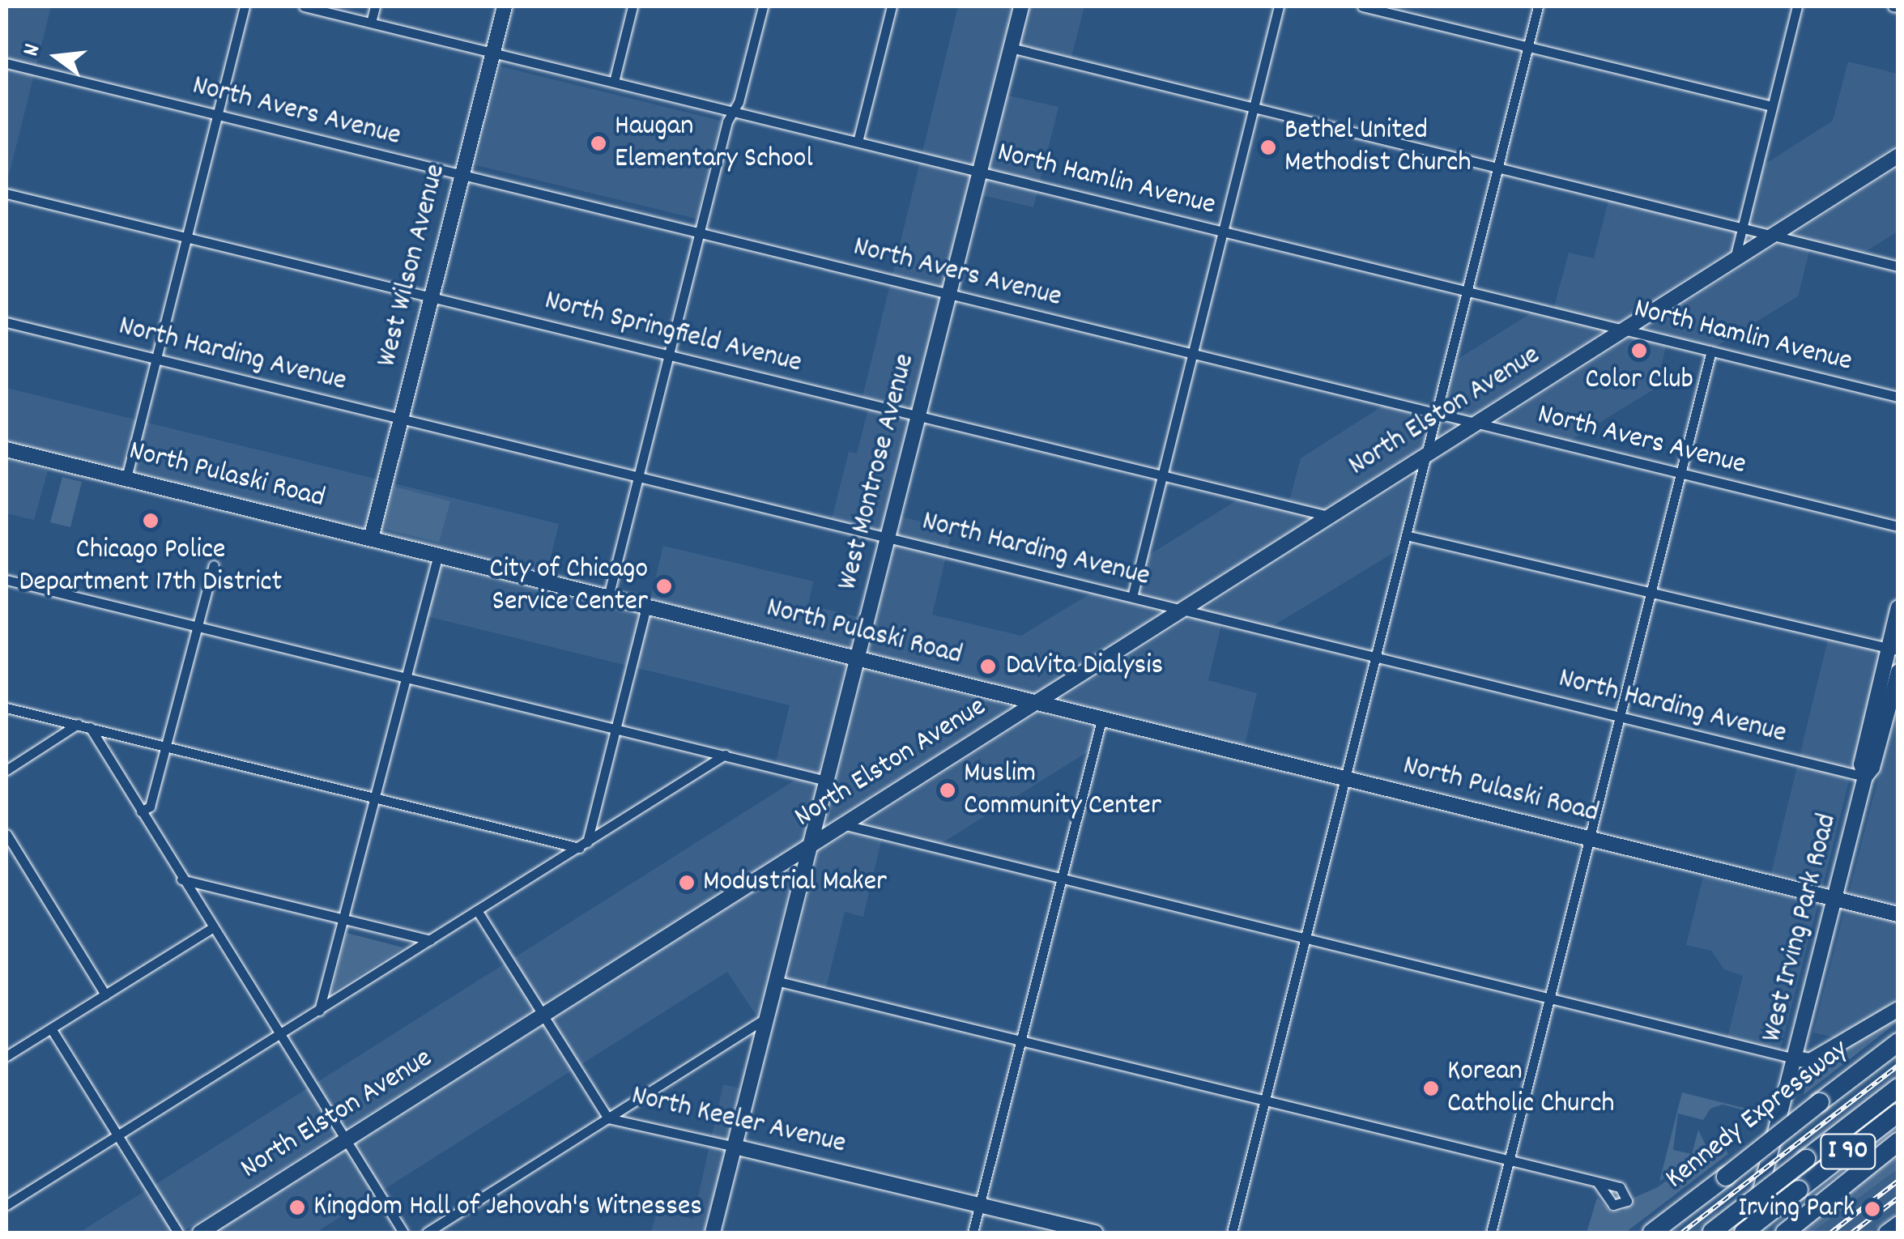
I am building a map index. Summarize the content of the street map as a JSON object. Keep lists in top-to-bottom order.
{
  "streets": {
    "highway": ["Kennedy Expressway", "I 90"],
    "main road": [
      "West Wilson Avenue",
      "North Elston Avenue",
      "West Montrose Avenue",
      "North Pulaski Road",
      "West Irving Park Road",
      "North Keeler Avenue"
    ],
    "street": [
      "North Avers Avenue",
      "North Hamlin Avenue",
      "North Springfield Avenue",
      "North Harding Avenue"
    ]
  },
  "crossings": [
    ["North Avers Avenue", "West Wilson Avenue"],
    ["North Avers Avenue", "North Elston Avenue"],
    ["North Avers Avenue", "West Montrose Avenue"],
    ["North Hamlin Avenue", "West Wilson Avenue"],
    ["North Hamlin Avenue", "North Elston Avenue"],
    ["North Hamlin Avenue", "West Montrose Avenue"],
    ["West Wilson Avenue", "North Springfield Avenue"],
    ["West Wilson Avenue", "North Harding Avenue"],
    ["West Wilson Avenue", "North Pulaski Road"],
    ["North Springfield Avenue", "North Elston Avenue"],
    ["North Springfield Avenue", "West Montrose Avenue"],
    ["North Harding Avenue", "North Elston Avenue"],
    ["North Harding Avenue", "West Montrose Avenue"],
    ["North Harding Avenue", "West Irving Park Road"],
    ["North Elston Avenue", "West Montrose Avenue"],
    ["North Elston Avenue", "North Pulaski Road"],
    ["North Elston Avenue", "North Keeler Avenue"],
    ["West Montrose Avenue", "North Pulaski Road"],
    ["West Montrose Avenue", "North Keeler Avenue"],
    ["North Pulaski Road", "West Irving Park Road"]
  ],
  "places": [
    "Haugan Elementary School",
    "Bethel United Methodist Church",
    "Color Club",
    "Chicago Police Department 17th District",
    "City of Chicago Service Center",
    "DaVita Dialysis",
    "Muslim Community Center",
    "Modustrial Maker",
    "Korean Catholic Church",
    "Kingdom Hall of Jehovah's Witnesses",
    "Irving Park"
  ],
  "north": "left"
}
